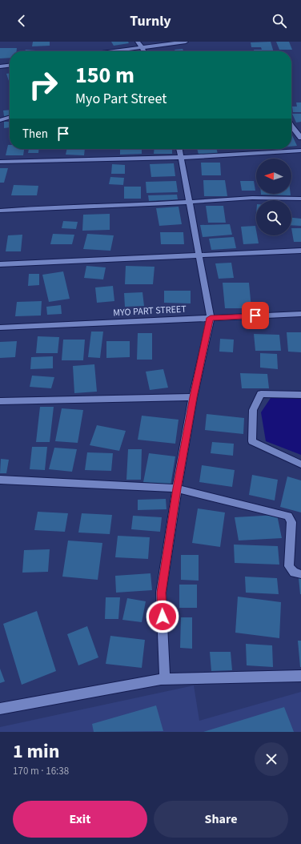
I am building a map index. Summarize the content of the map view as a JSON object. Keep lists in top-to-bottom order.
{
  "streets": {
    "street": ["MYO PART STREET"]
  },
  "north": "left",
  "page": {
    "header": "Turnly",
    "turn": ["150 m", "Myo Part Street"],
    "then": "Then",
    "heading": ["1 min", "170 m · 16:38"],
    "buttons": ["Exit", "Share"]
  }
}
